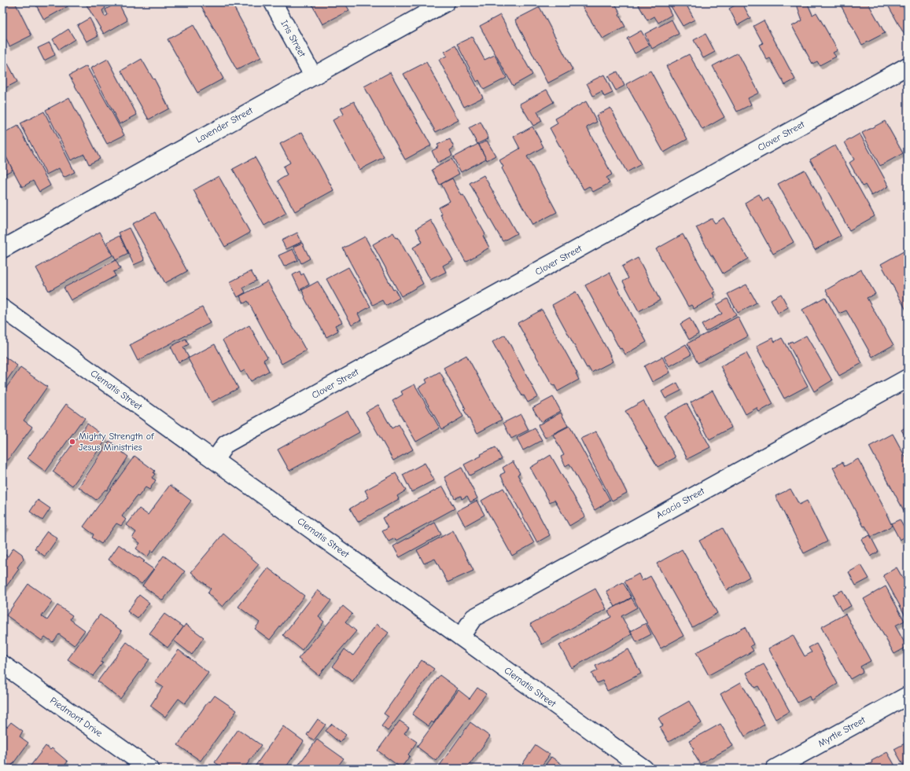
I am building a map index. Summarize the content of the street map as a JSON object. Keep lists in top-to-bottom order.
{
  "streets": {
    "street": [
      "Iris Street",
      "Lavender Street",
      "Clover Street",
      "Clematis Street",
      "Acacia Street",
      "Piedmont Drive",
      "Myrtle Street"
    ]
  },
  "crossings": [
    ["Iris Street", "Lavender Street"],
    ["Clover Street", "Clematis Street"],
    ["Clematis Street", "Acacia Street"]
  ],
  "places": ["Mighty Strength of Jesus Ministries"]
}
